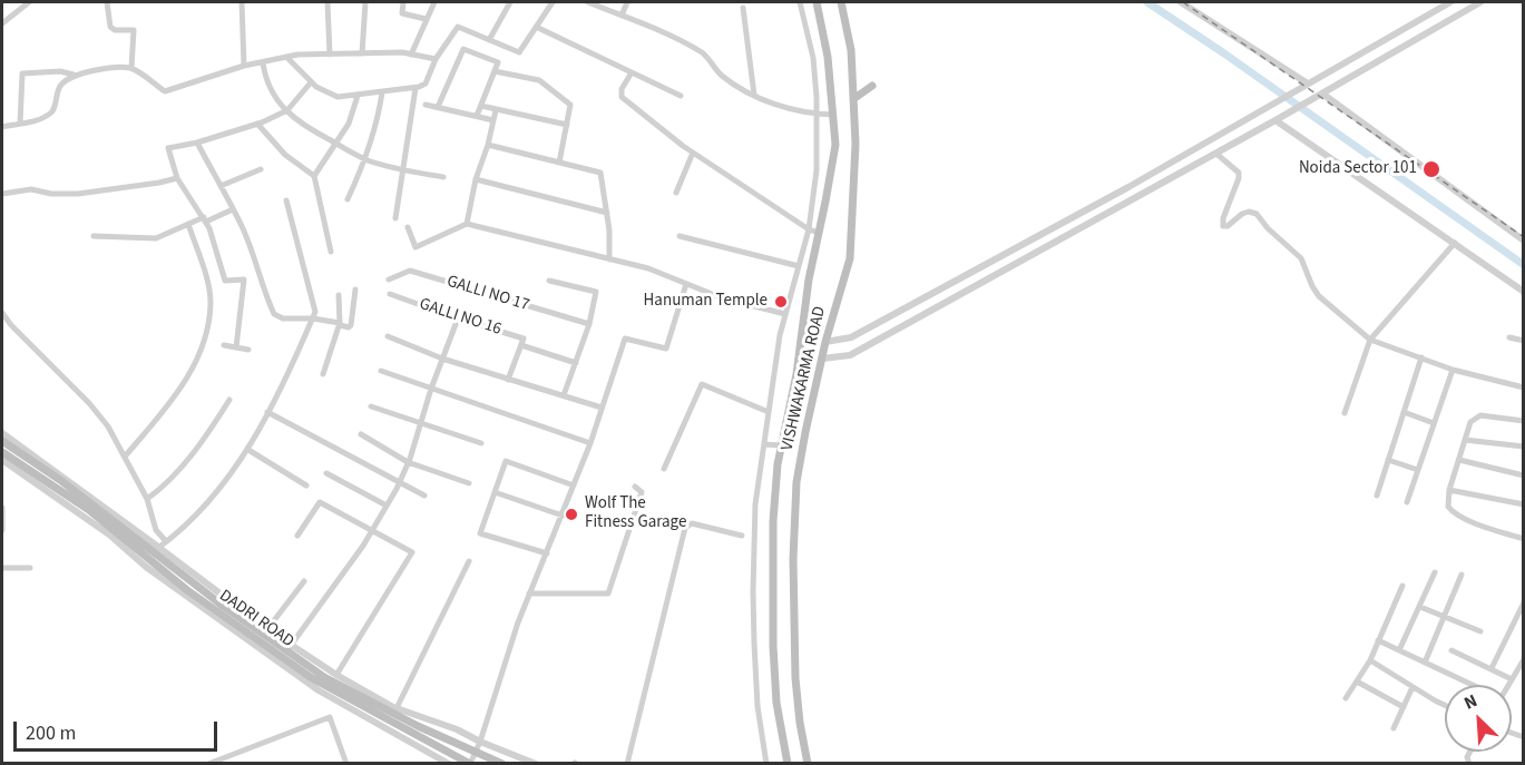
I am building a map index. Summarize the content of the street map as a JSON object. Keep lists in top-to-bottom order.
{
  "streets": {
    "main road": ["VISHWAKARMA ROAD"],
    "street": ["GALLI NO 17", "GALLI NO 16", "DADRI ROAD"]
  },
  "places": ["Noida Sector 101", "Hanuman Temple", "Wolf The Fitness Garage"],
  "scale_bar": "200 m",
  "north": "top left"
}
